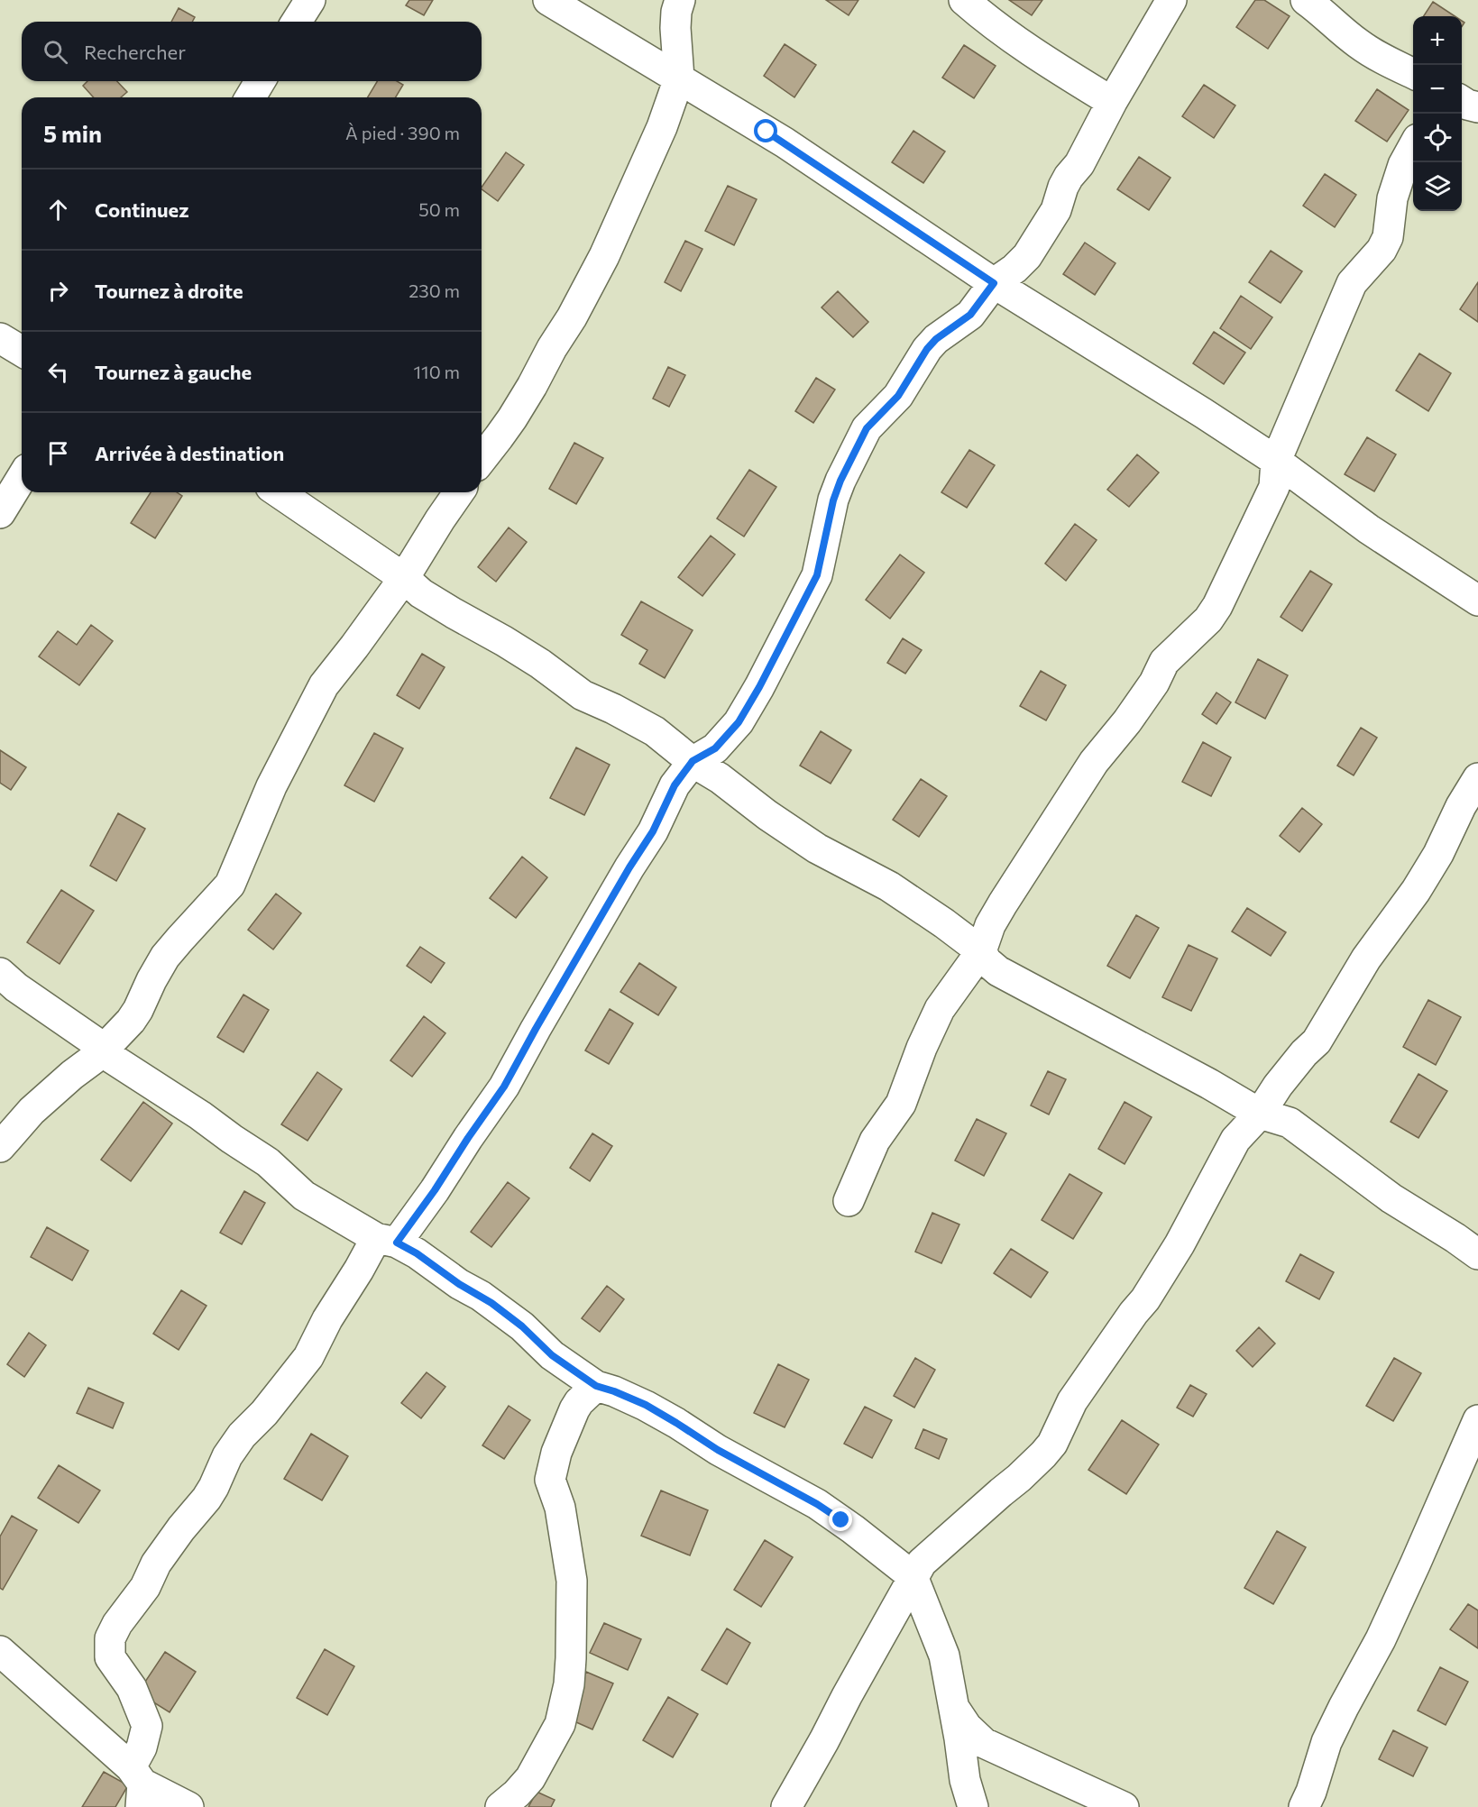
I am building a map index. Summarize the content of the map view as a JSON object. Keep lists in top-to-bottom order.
{
  "page": {
    "map_buttons": ["+", "−"],
    "search": "Rechercher",
    "heading": ["5 min", "À pied · 390 m"],
    "list": [
      ["Continuez", "50 m"],
      ["Tournez à droite", "230 m"],
      ["Tournez à gauche", "110 m"],
      "Arrivée à destination"
    ]
  }
}
